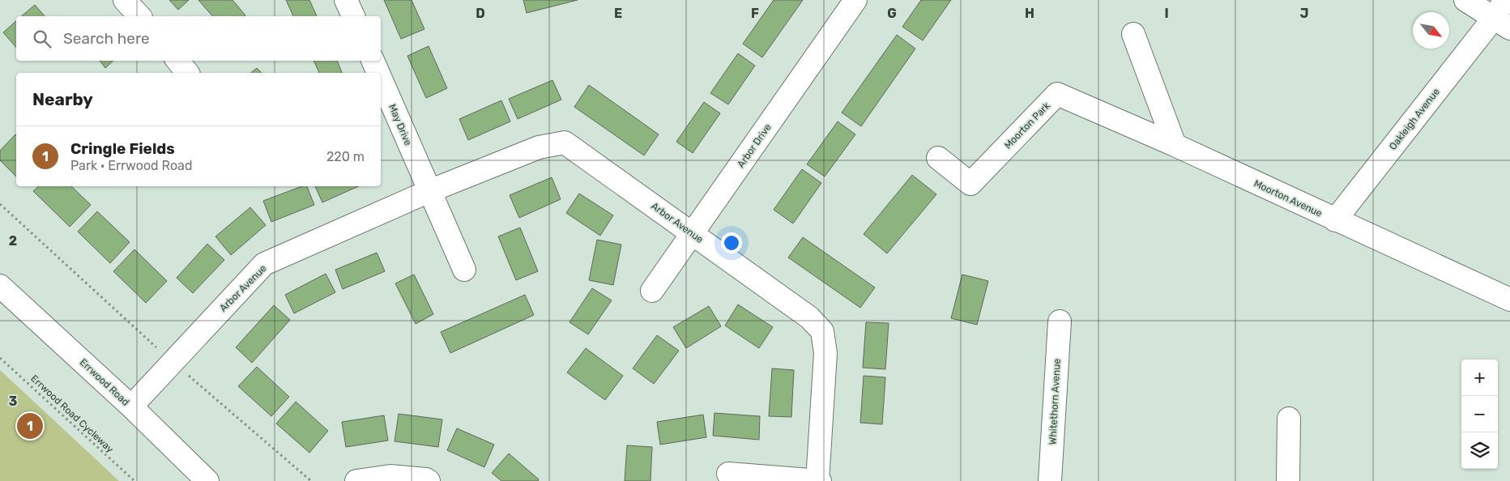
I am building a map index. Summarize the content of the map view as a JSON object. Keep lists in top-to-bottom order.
{
  "streets": {
    "street": [
      "Oakleigh Avenue",
      "May Drive",
      "Moorton Park",
      "Arbor Drive",
      "Moorton Avenue",
      "Arbor Avenue",
      "Errwood Road",
      "Whitethorn Avenue"
    ],
    "path": ["Errwood Road Cycleway"]
  },
  "crossings": [
    ["Oakleigh Avenue", "Moorton Avenue"],
    ["May Drive", "Arbor Avenue"],
    ["Moorton Park", "Moorton Avenue"],
    ["Arbor Drive", "Arbor Avenue"],
    ["Arbor Avenue", "Errwood Road"]
  ],
  "north": "bottom right",
  "page": {
    "search": "Search here",
    "heading": "Nearby",
    "list": [
      {
        "mark": "1",
        "name": "Cringle Fields",
        "note": "Park · Errwood Road",
        "value": "220 m"
      }
    ],
    "map_buttons": ["+", "−"],
    "pins": "1"
  },
  "grid": {
    "columns": [
      "D",
      "E",
      "F",
      "G",
      "H",
      "I",
      "J"
    ],
    "rows": ["2", "3"]
  }
}
